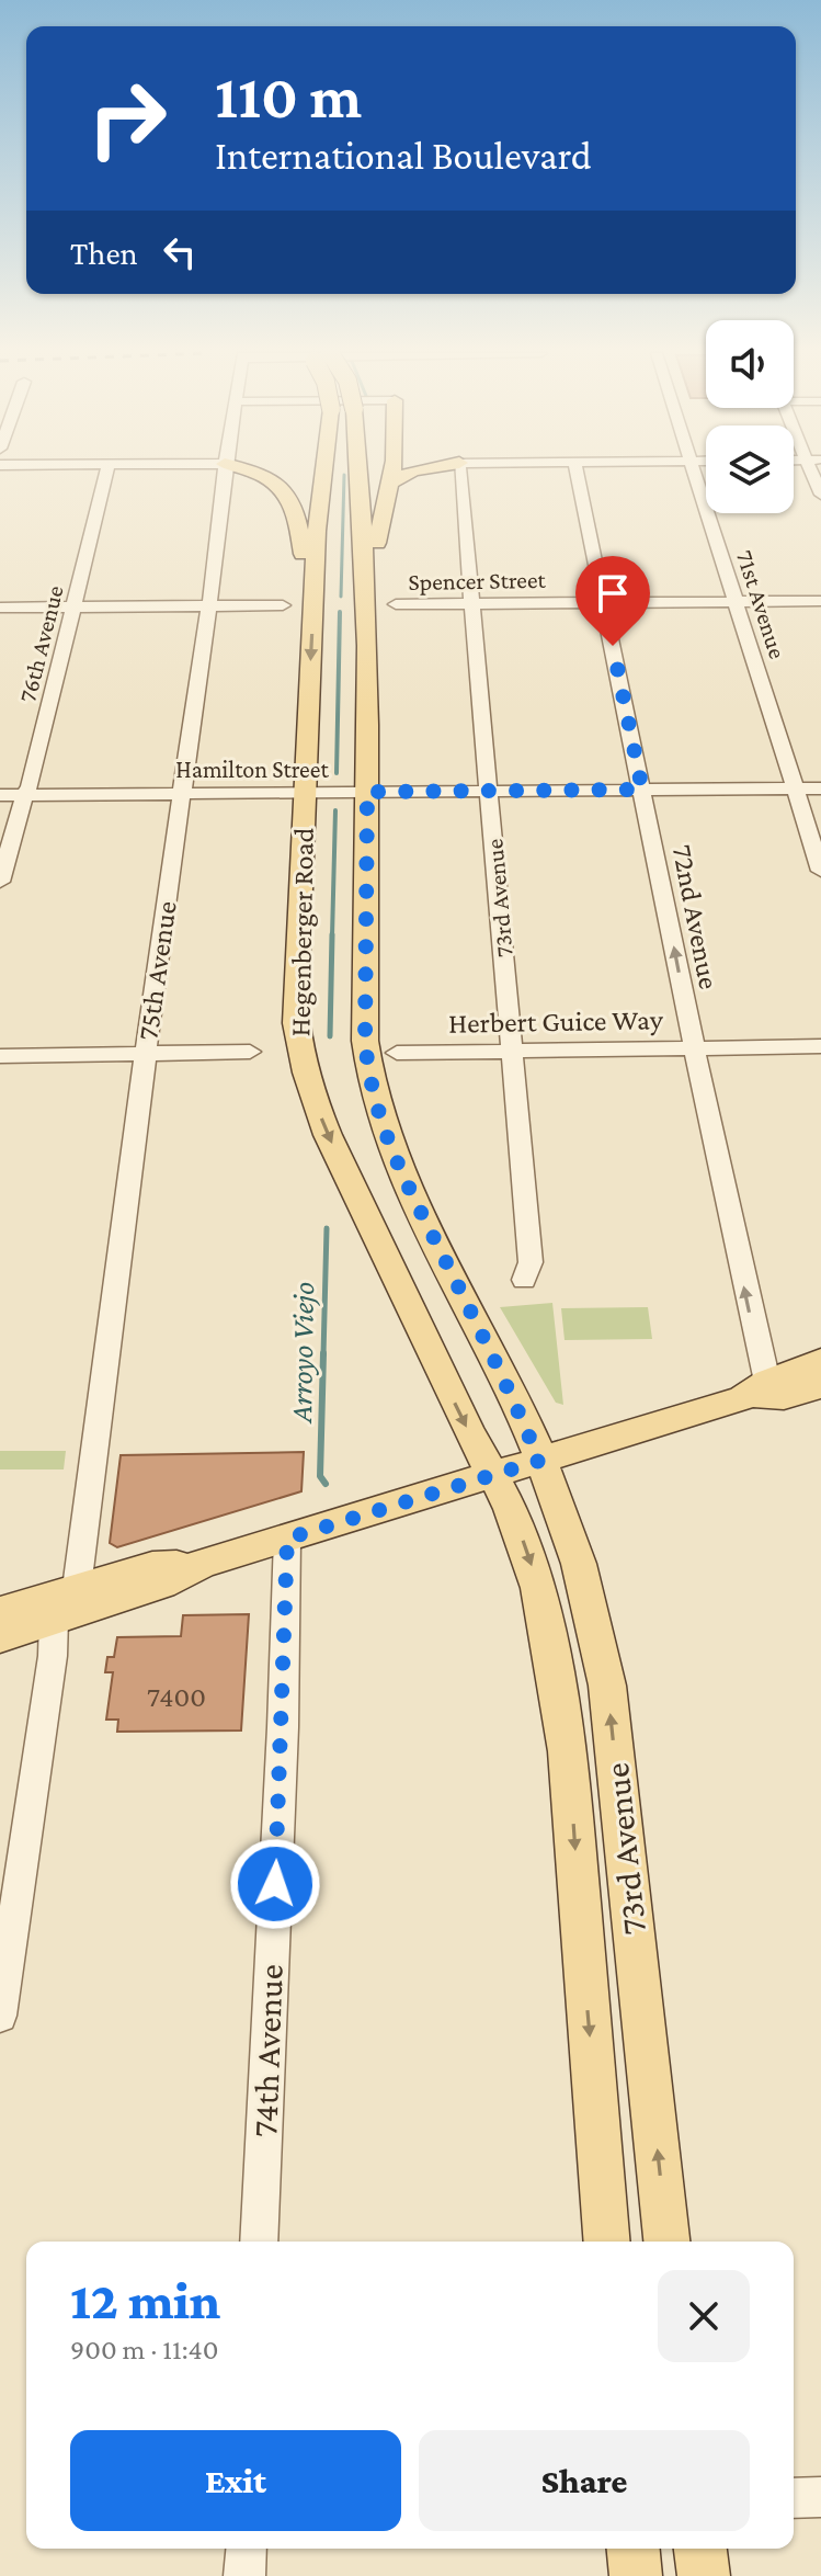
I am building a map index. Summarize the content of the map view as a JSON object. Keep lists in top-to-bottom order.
{
  "streets": {
    "main road": ["73rd Avenue", "Hegenberger Road"],
    "street": [
      "Spencer Street",
      "71st Avenue",
      "76th Avenue",
      "Hamilton Street",
      "72nd Avenue",
      "75th Avenue",
      "Herbert Guice Way",
      "74th Avenue"
    ]
  },
  "crossings": [
    ["Spencer Street", "71st Avenue"],
    ["Spencer Street", "73rd Avenue"],
    ["Spencer Street", "72nd Avenue"],
    ["71st Avenue", "Hamilton Street"],
    ["76th Avenue", "Hamilton Street"],
    ["Hamilton Street", "73rd Avenue"],
    ["Hamilton Street", "72nd Avenue"],
    ["Hamilton Street", "Hegenberger Road"],
    ["Hamilton Street", "75th Avenue"],
    ["73rd Avenue", "Hegenberger Road"],
    ["73rd Avenue", "Herbert Guice Way"],
    ["72nd Avenue", "Herbert Guice Way"]
  ],
  "one_way": ["72nd Avenue"],
  "water": ["Arroyo Viejo"],
  "house_numbers": ["7400"],
  "page": {
    "turn": ["110 m", "International Boulevard"],
    "then": "Then",
    "heading": ["12 min", "900 m · 11:40"],
    "buttons": ["Exit", "Share"]
  }
}
